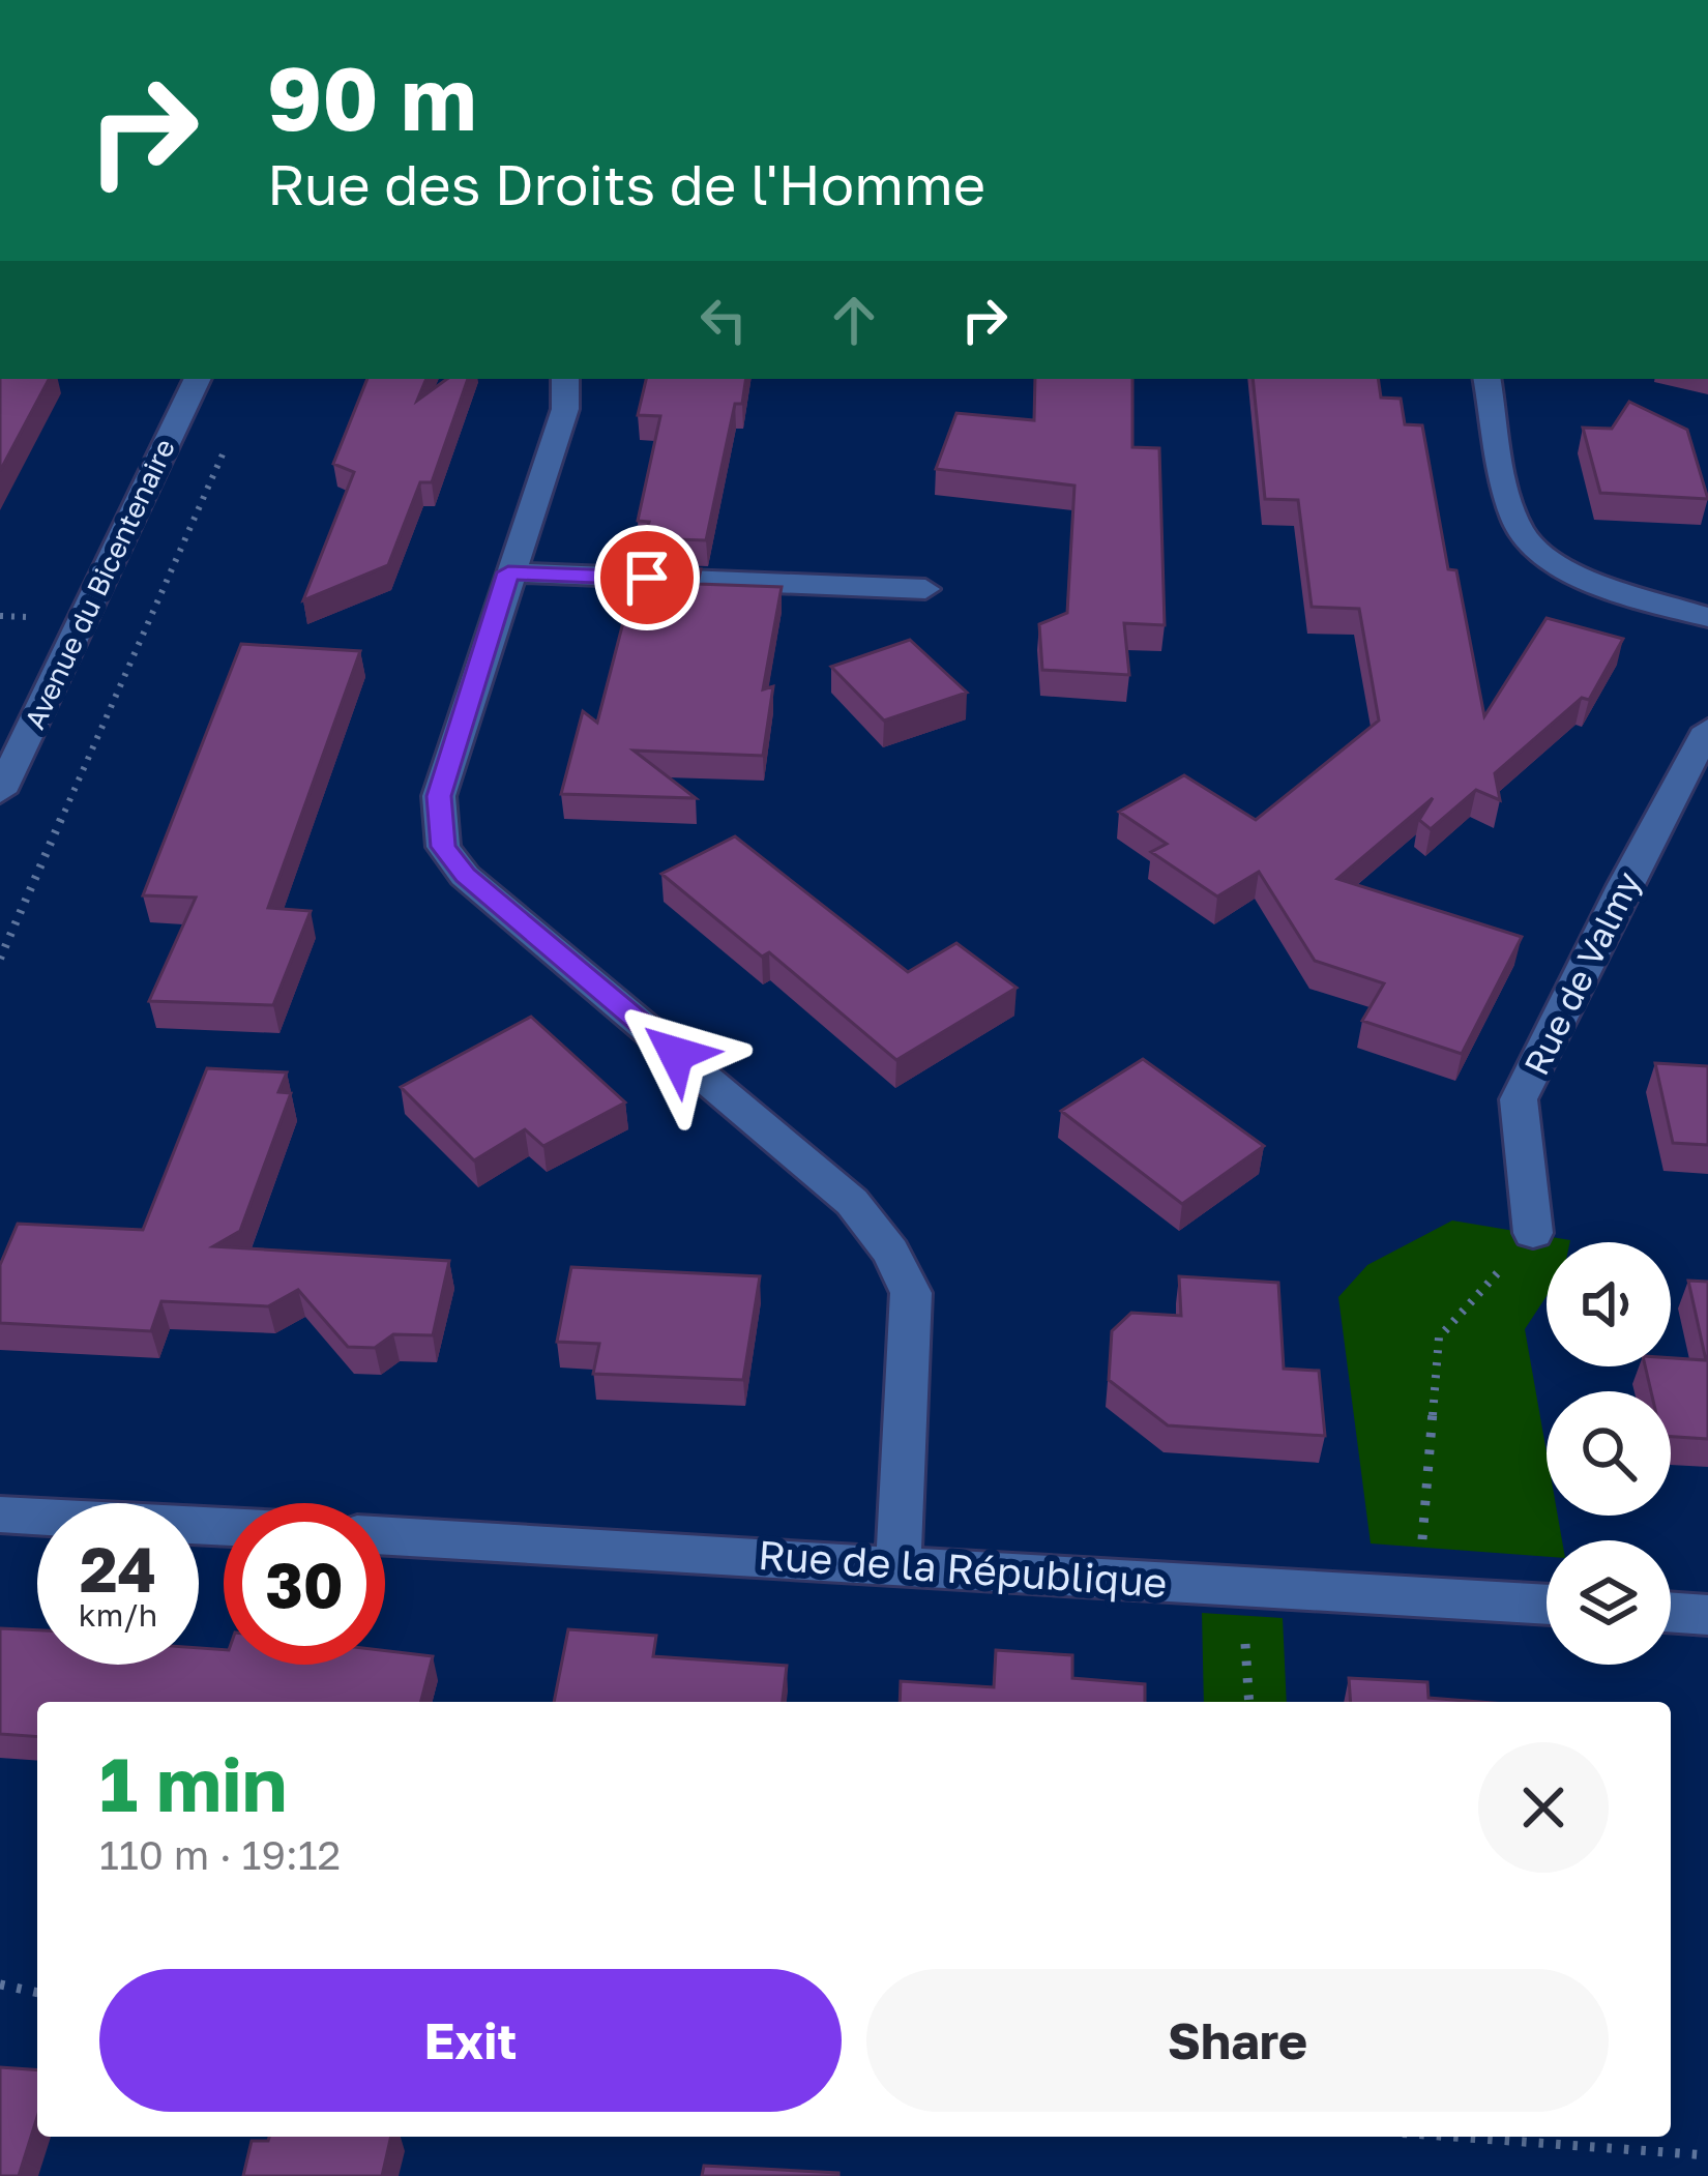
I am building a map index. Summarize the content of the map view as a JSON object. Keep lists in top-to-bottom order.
{
  "streets": {
    "street": ["Avenue du Bicentenaire", "Rue de Valmy", "Rue de la République"]
  },
  "page": {
    "turn": ["90 m", "Rue des Droits de l'Homme"],
    "speed": "24 km/h",
    "limit": "30",
    "heading": ["1 min", "110 m · 19:12"],
    "buttons": ["Exit", "Share"]
  }
}
